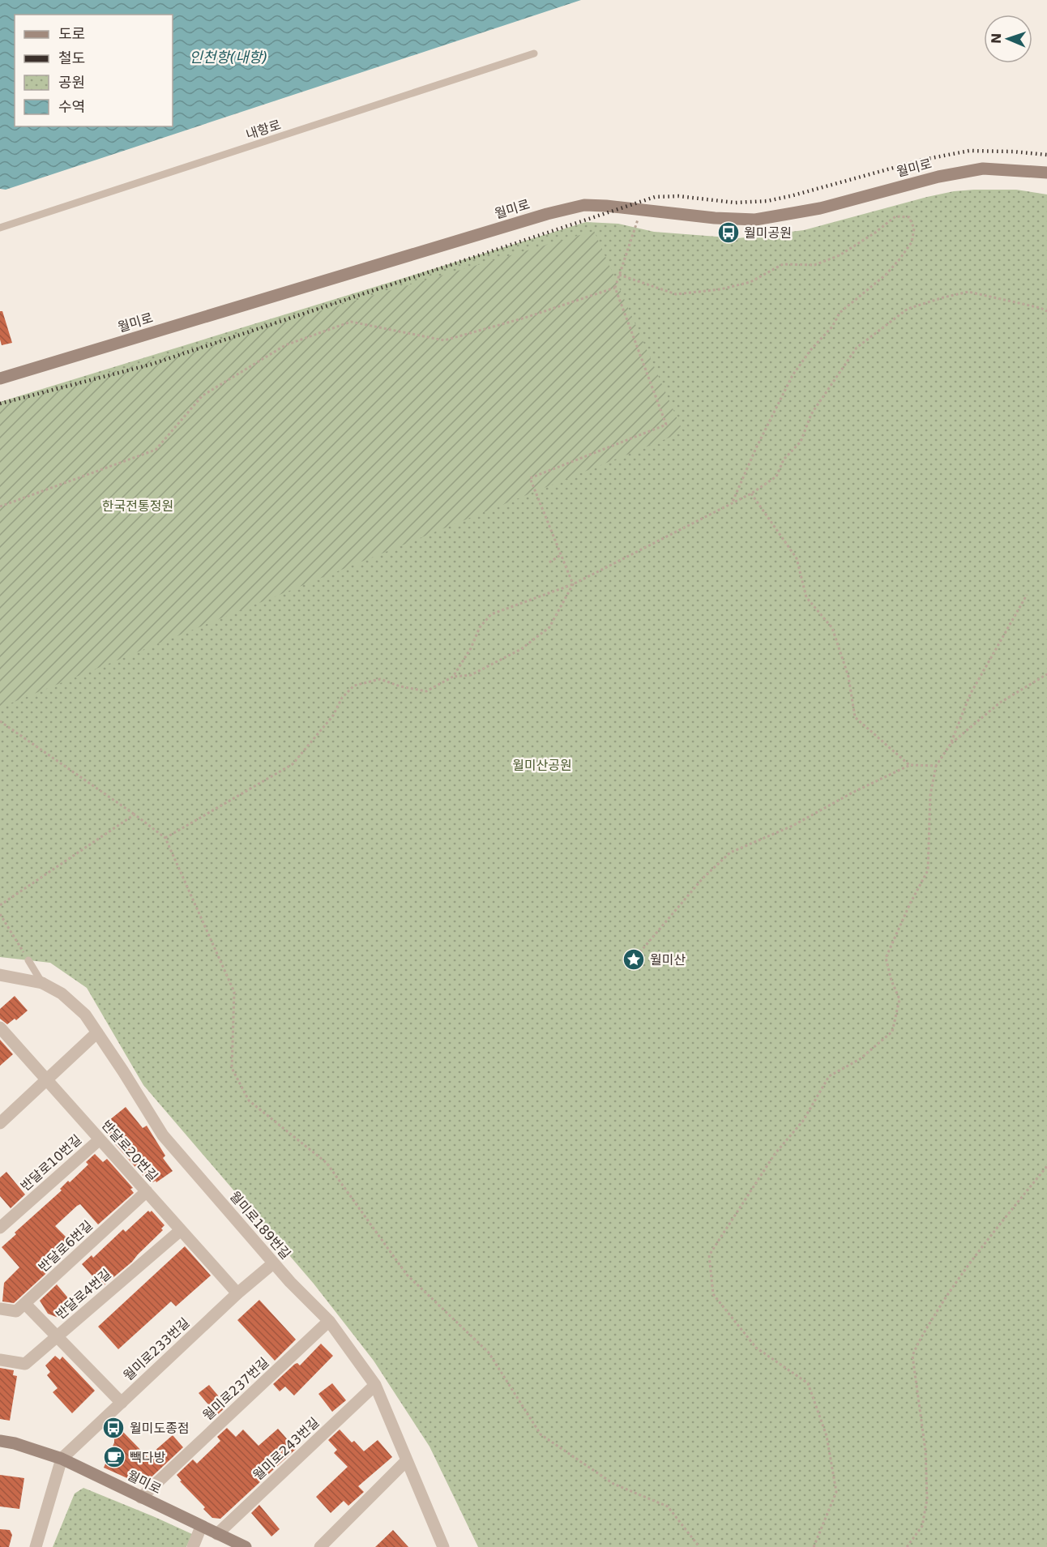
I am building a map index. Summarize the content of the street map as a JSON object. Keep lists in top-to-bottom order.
{
  "streets": {
    "main road": ["월미로"],
    "street": [
      "반달로20번길",
      "반달로10번길",
      "월미로189번길",
      "반달로6번길",
      "반달로4번길",
      "월미로233번길",
      "월미로237번길",
      "월미로243번길"
    ],
    "lane": ["내항로"]
  },
  "crossings": [
    ["월미로", "월미로233번길"],
    ["월미로", "월미로237번길"],
    ["월미로", "월미로243번길"],
    ["반달로20번길", "반달로10번길"],
    ["반달로20번길", "반달로6번길"],
    ["반달로20번길", "반달로4번길"],
    ["반달로20번길", "월미로233번길"],
    ["월미로189번길", "월미로233번길"],
    ["월미로189번길", "월미로237번길"],
    ["월미로189번길", "월미로243번길"]
  ],
  "water": ["인천항(내항)"],
  "parks": ["한국전통정원", "월미산공원"],
  "places": {
    "bus stop": ["월미공원", "월미도종점"],
    "place": ["월미산"],
    "cafe": ["빽다방"]
  },
  "legend": [
    "도로",
    "철도",
    "공원",
    "수역"
  ],
  "north": "left"
}
